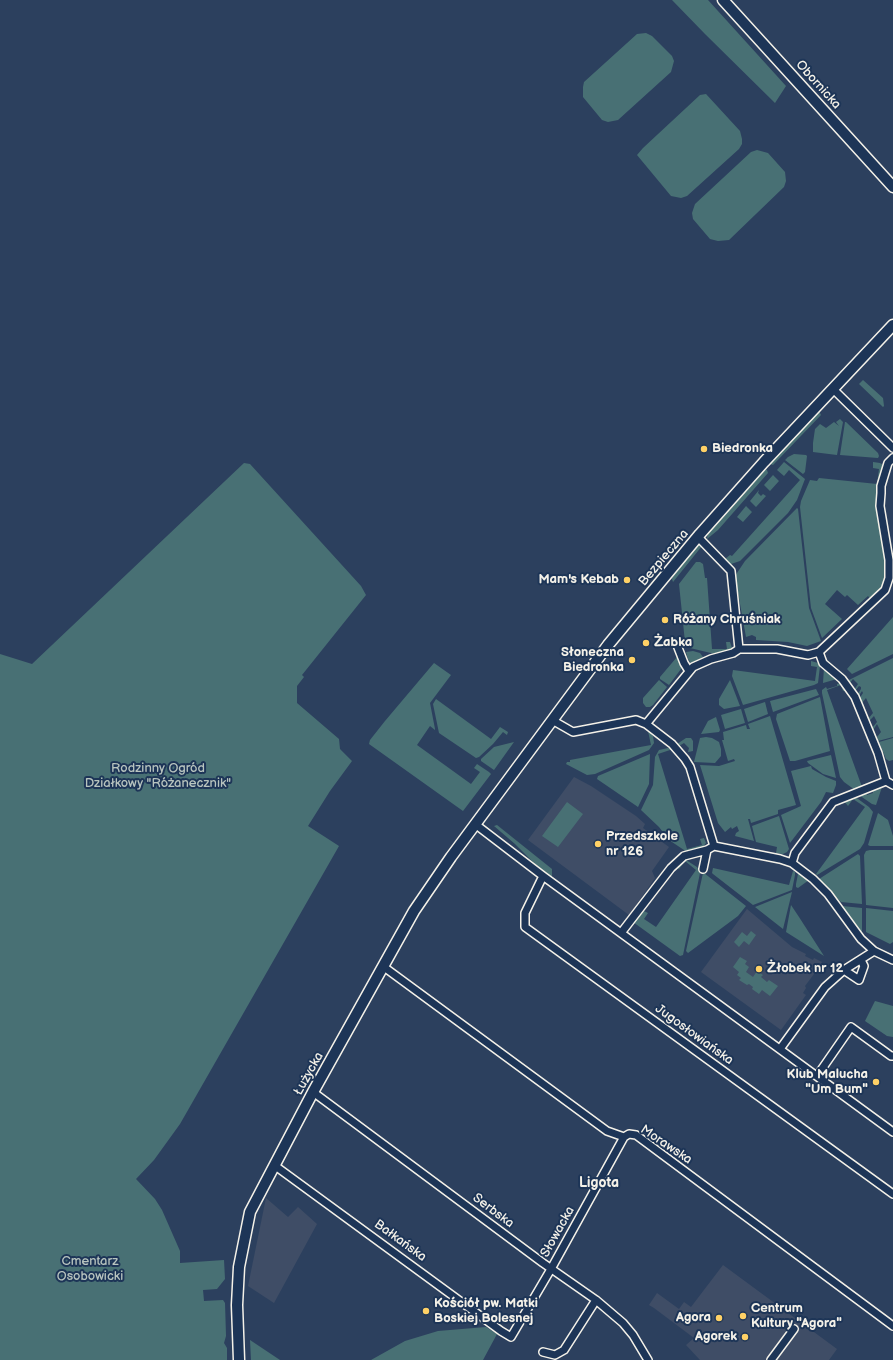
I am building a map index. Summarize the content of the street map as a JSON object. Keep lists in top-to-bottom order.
{
  "streets": {
    "street": [
      "Obornicka",
      "Bezpieczna",
      "Jugosłowiańska",
      "Łużycka",
      "Morawska",
      "Serbska",
      "Słowacka",
      "Bałkańska"
    ]
  },
  "crossings": [
    ["Bezpieczna", "Łużycka"],
    ["Łużycka", "Morawska"],
    ["Łużycka", "Serbska"],
    ["Łużycka", "Bałkańska"],
    ["Morawska", "Słowacka"],
    ["Serbska", "Słowacka"],
    ["Słowacka", "Bałkańska"]
  ],
  "districts": ["Ligota"],
  "parks": ["Rodzinny Ogród Działkowy \"Różanecznik\"", "Cmentarz Osobowicki"],
  "places": [
    "Biedronka",
    "Mam's Kebab",
    "Różany Chruśniak",
    "Żabka",
    "Słoneczna Biedronka",
    "Przedszkole nr 126",
    "Żłobek nr 12",
    "Klub Malucha \"Um Bum\"",
    "Kościół pw. Matki Boskiej Bolesnej",
    "Centrum Kultury \"Agora\"",
    "Agora",
    "Agorek"
  ]
}
